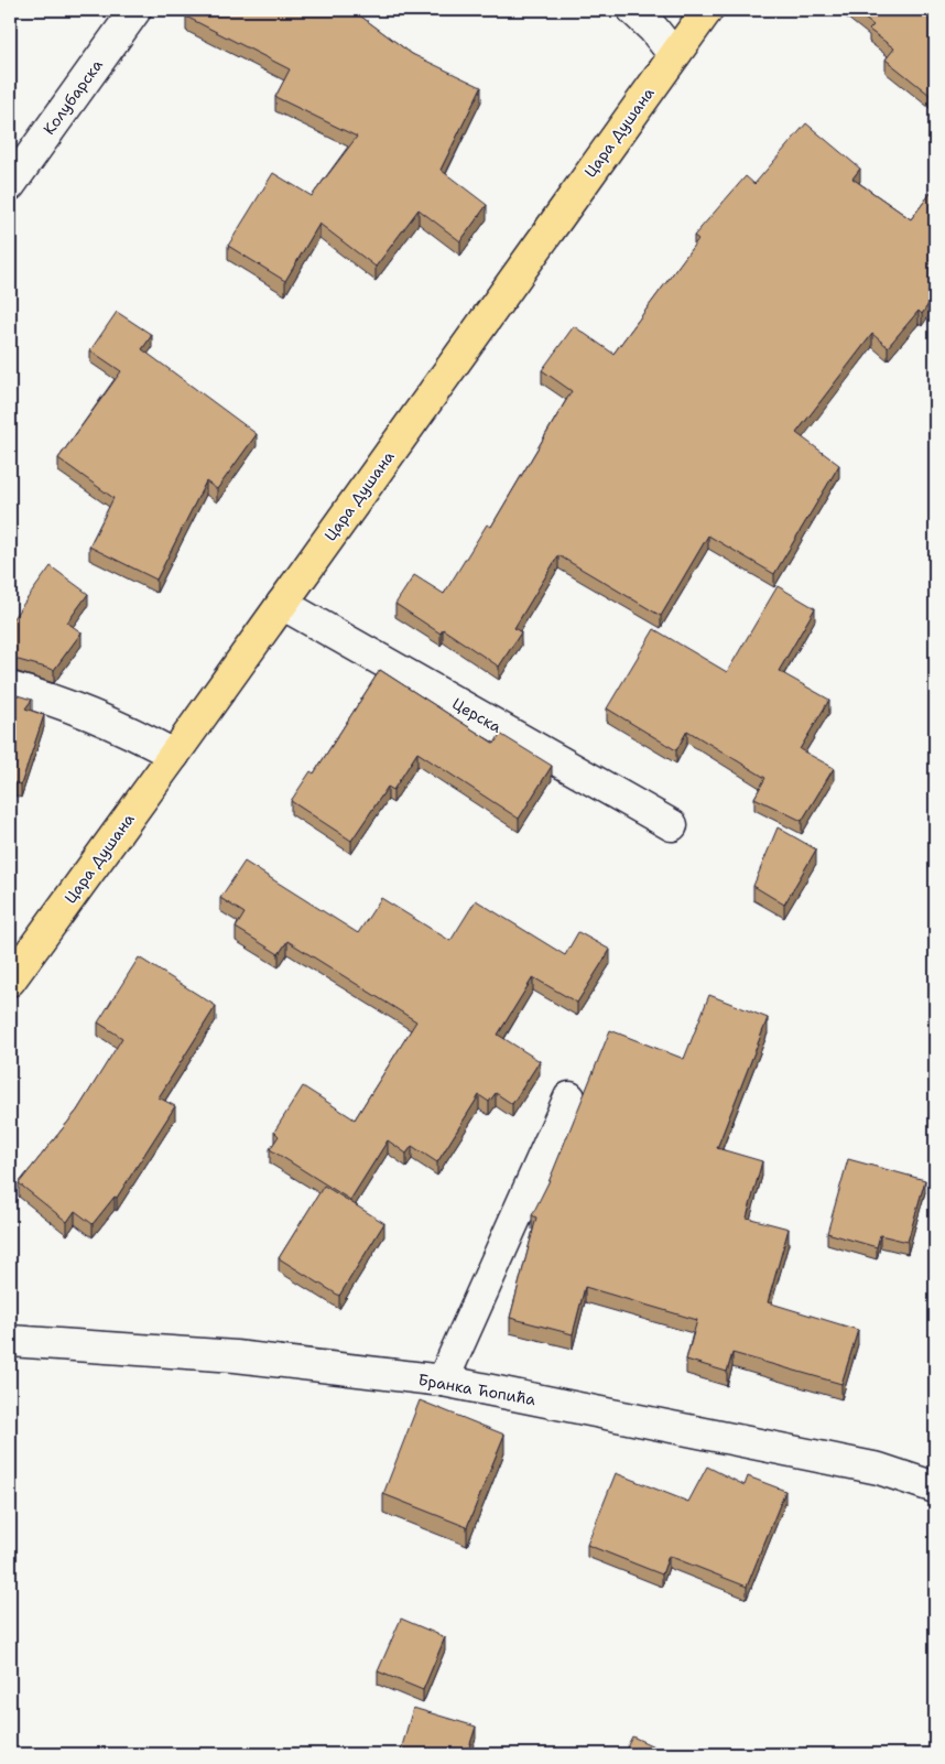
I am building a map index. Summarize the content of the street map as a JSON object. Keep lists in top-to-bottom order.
{
  "streets": {
    "main road": ["Цара Душана"],
    "street": ["Колубарска", "Церска", "Бранка Ћопића"]
  },
  "crossings": [
    ["Цара Душана", "Церска"]
  ]
}
